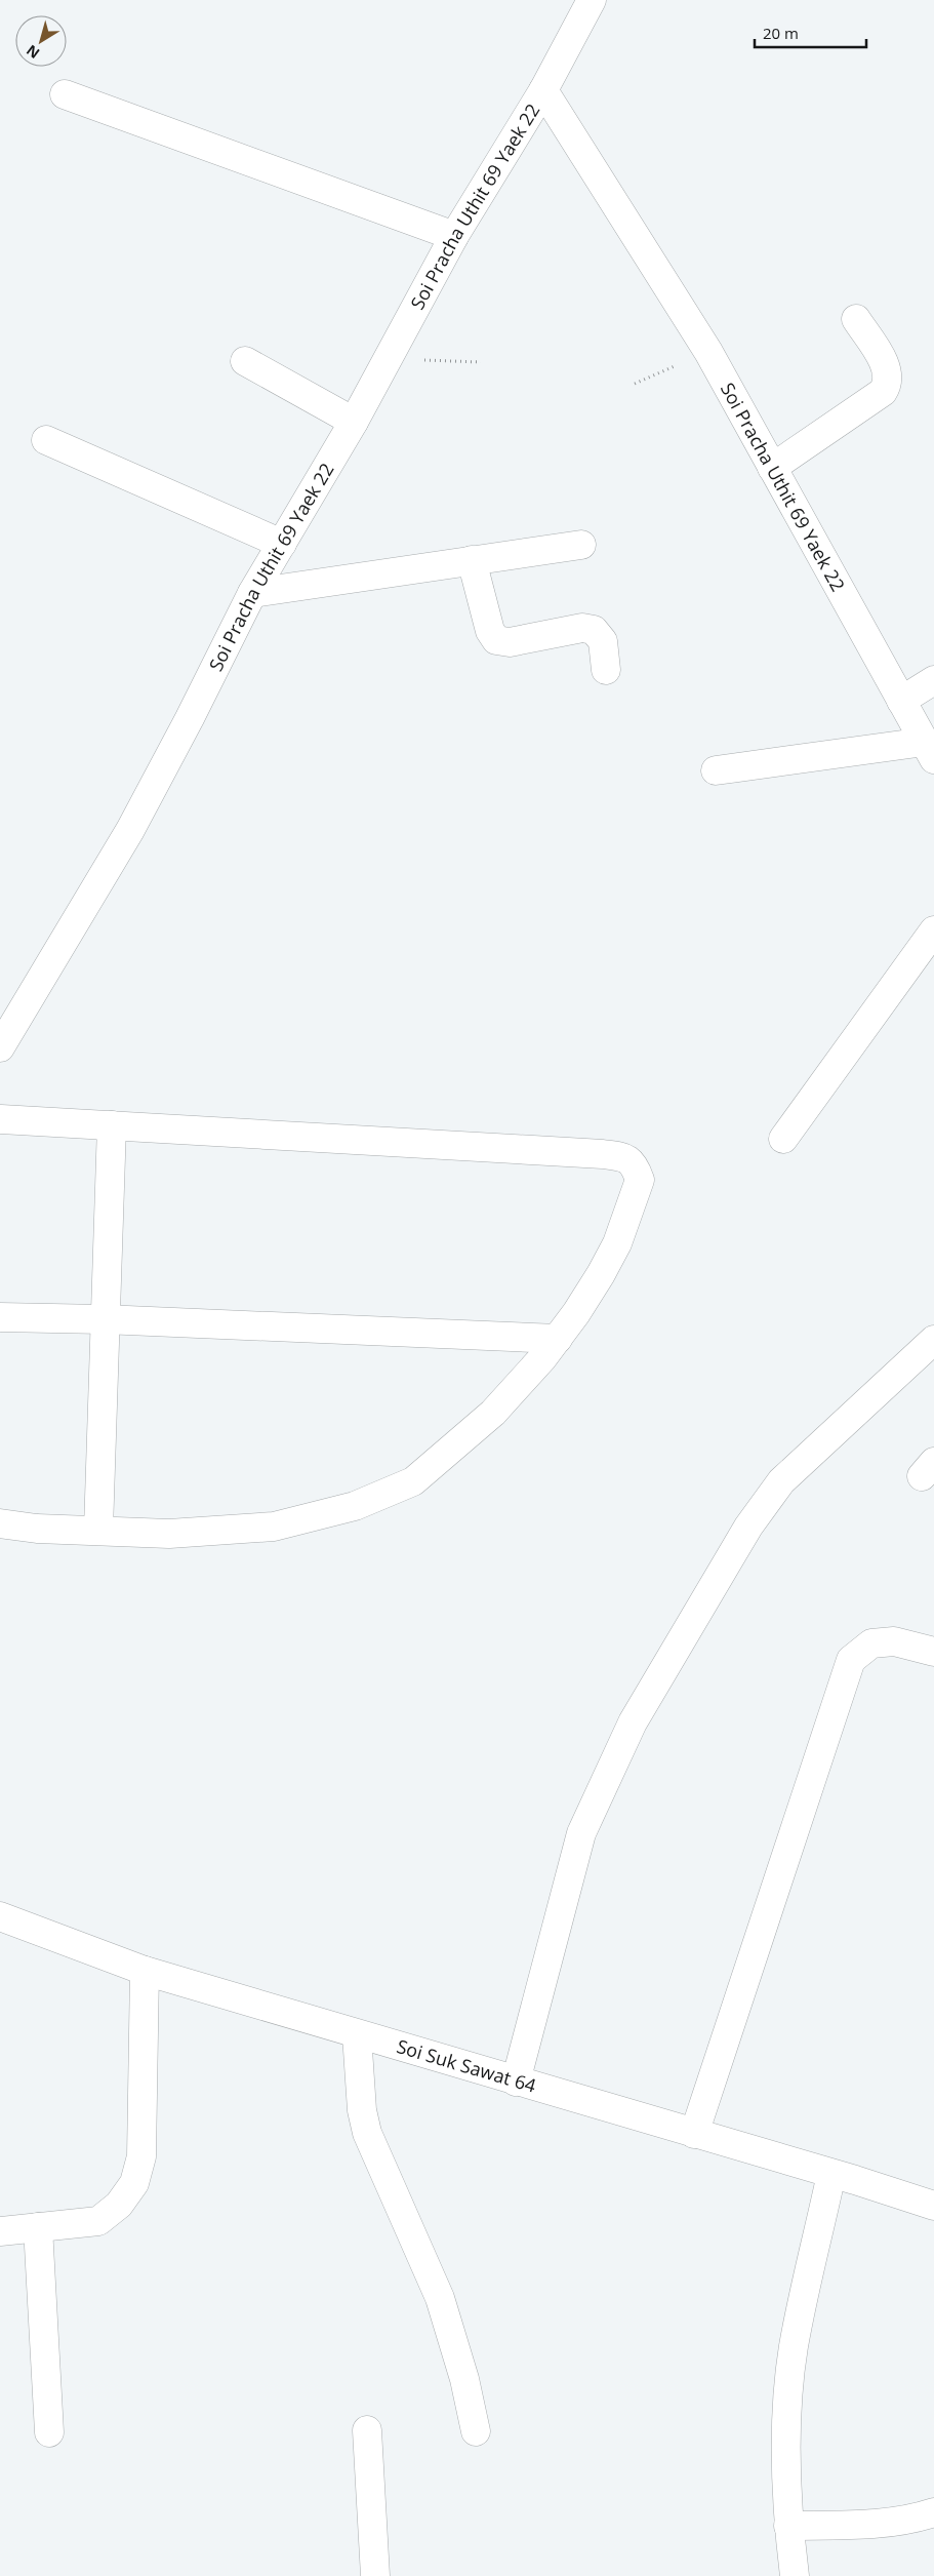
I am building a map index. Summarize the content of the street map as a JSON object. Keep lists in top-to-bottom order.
{
  "streets": {
    "street": ["Soi Pracha Uthit 69 Yaek 22", "Soi Suk Sawat 64"]
  },
  "scale_bar": "20 m",
  "north": "bottom left"
}
